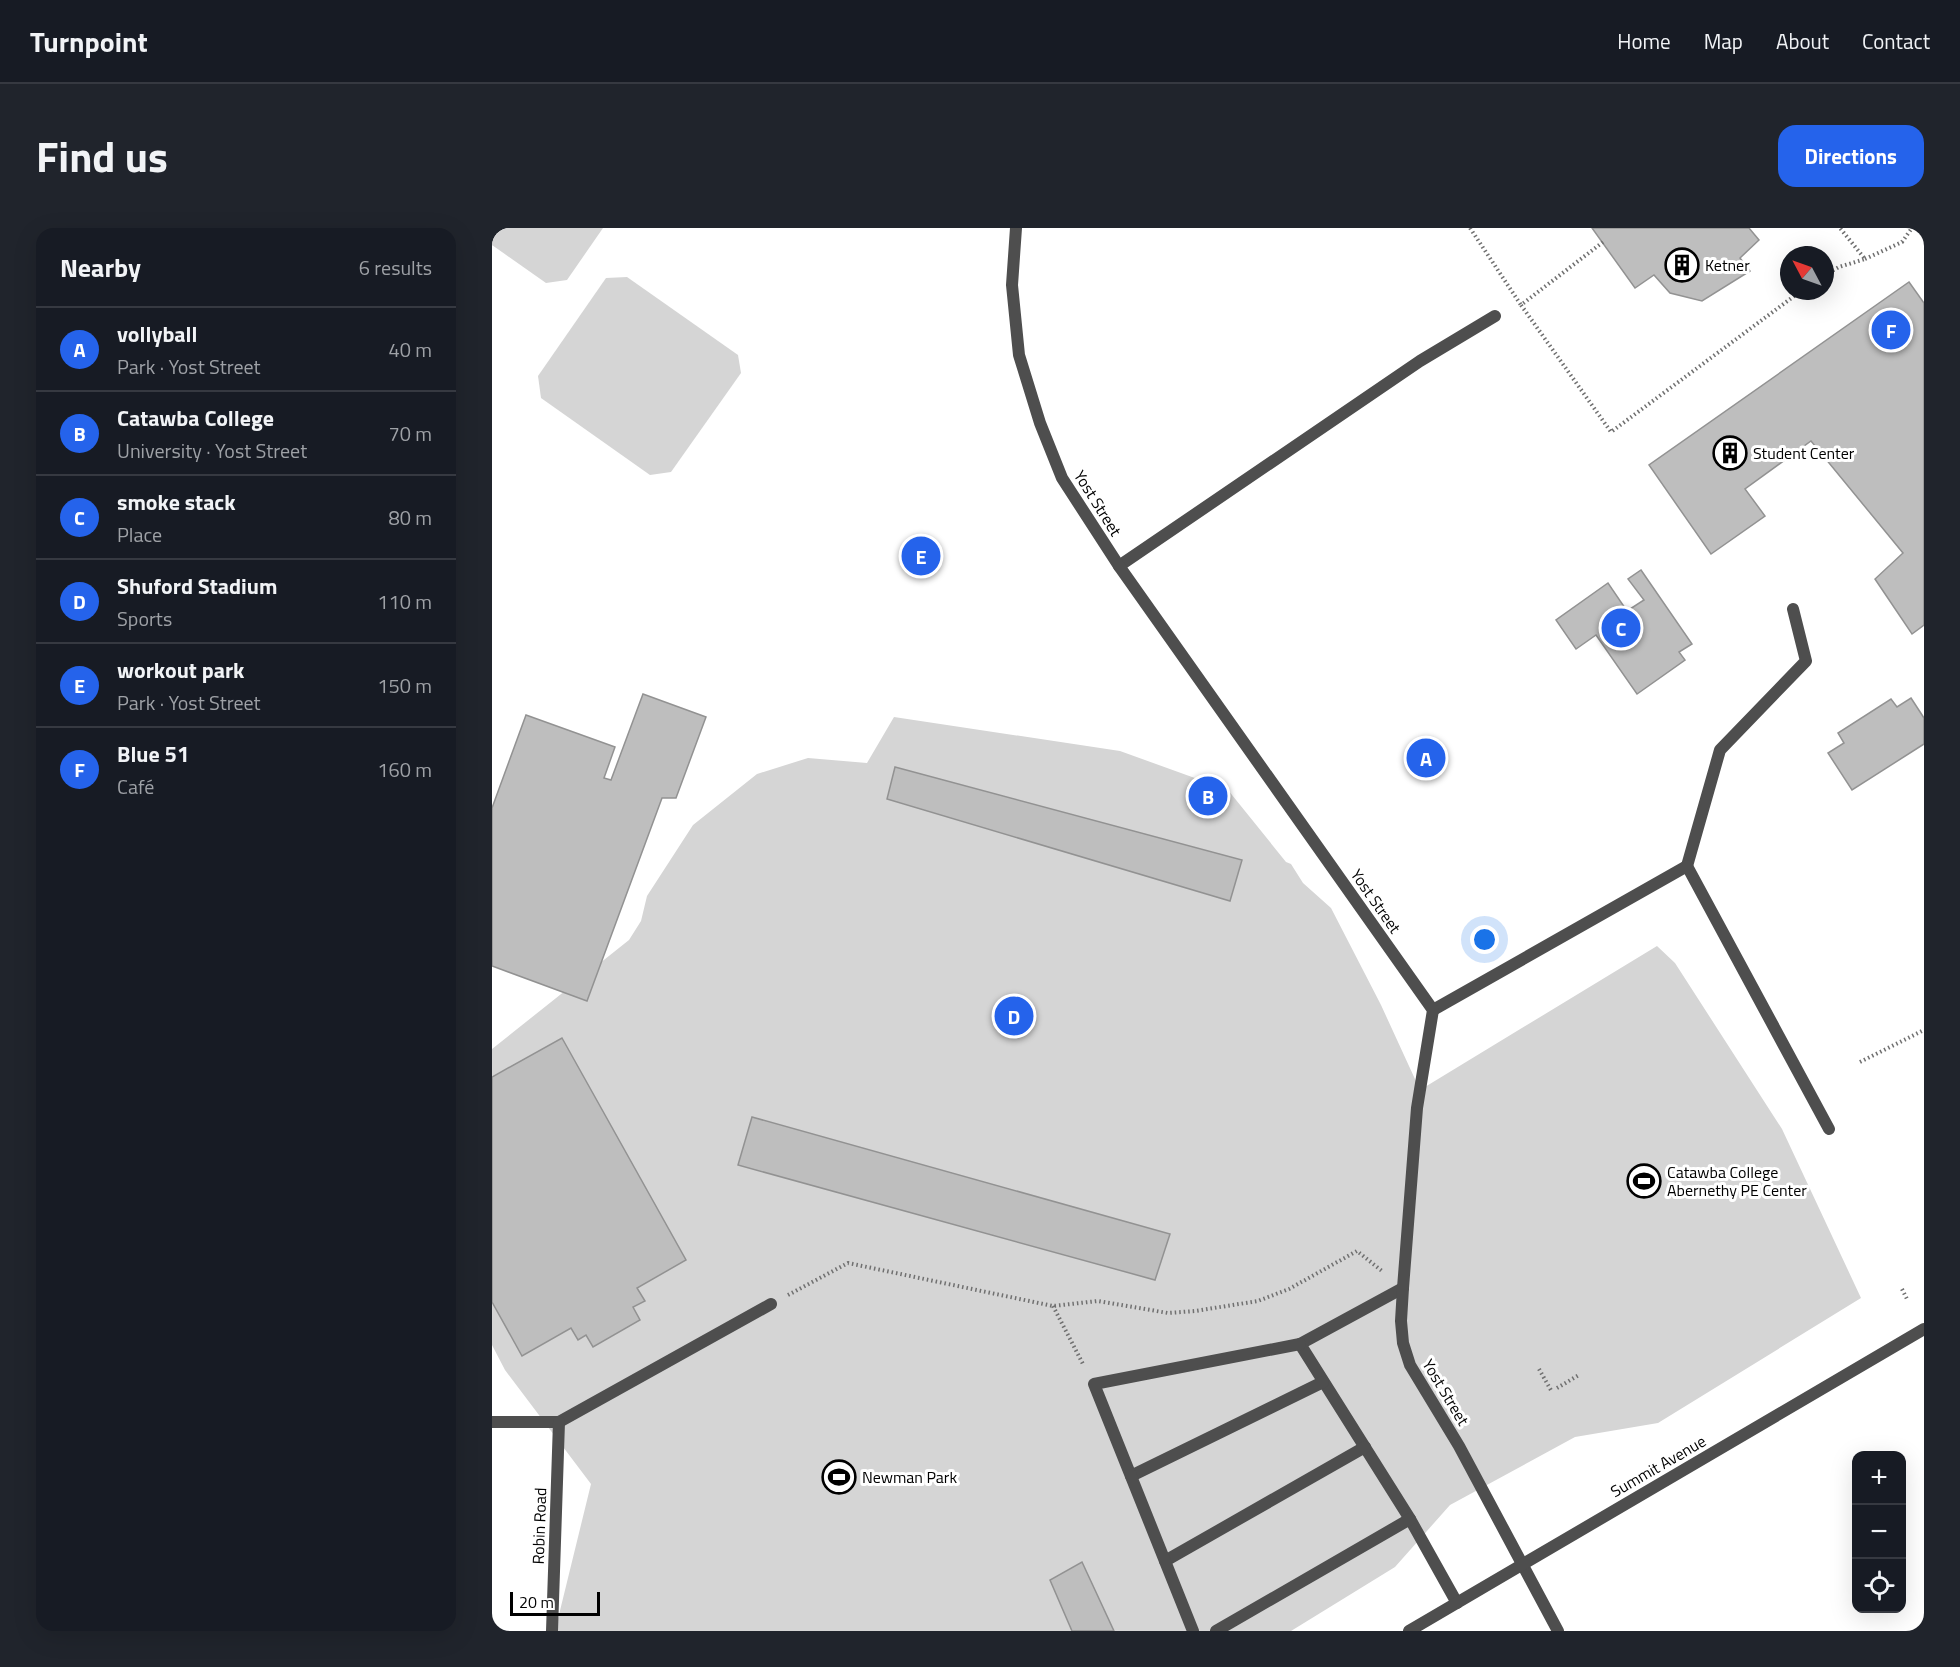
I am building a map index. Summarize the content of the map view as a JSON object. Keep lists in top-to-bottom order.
{
  "streets": {
    "street": ["Yost Street", "Summit Avenue", "Robin Road"]
  },
  "crossings": [
    ["Yost Street", "Summit Avenue"]
  ],
  "places": {
    "building": ["Ketner", "Student Center"],
    "sports": ["Catawba College Abernethy PE Center", "Newman Park"]
  },
  "scale_bar": "20 m",
  "north": "top left",
  "page": {
    "header": "Turnpoint",
    "nav": [
      "Home",
      "Map",
      "About",
      "Contact"
    ],
    "title": "Find us",
    "buttons": "Directions",
    "heading": ["Nearby", "6 results"],
    "list": [
      {
        "mark": "A",
        "name": "vollyball",
        "note": "Park · Yost Street",
        "value": "40 m"
      },
      {
        "mark": "B",
        "name": "Catawba College",
        "note": "University · Yost Street",
        "value": "70 m"
      },
      {
        "mark": "C",
        "name": "smoke stack",
        "note": "Place",
        "value": "80 m"
      },
      {
        "mark": "D",
        "name": "Shuford Stadium",
        "note": "Sports",
        "value": "110 m"
      },
      {
        "mark": "E",
        "name": "workout park",
        "note": "Park · Yost Street",
        "value": "150 m"
      },
      {
        "mark": "F",
        "name": "Blue 51",
        "note": "Café",
        "value": "160 m"
      }
    ],
    "pins": [
      "F",
      "E",
      "C",
      "A",
      "B",
      "D"
    ],
    "map_buttons": ["+", "−"],
    "scale": "20 m"
  }
}
